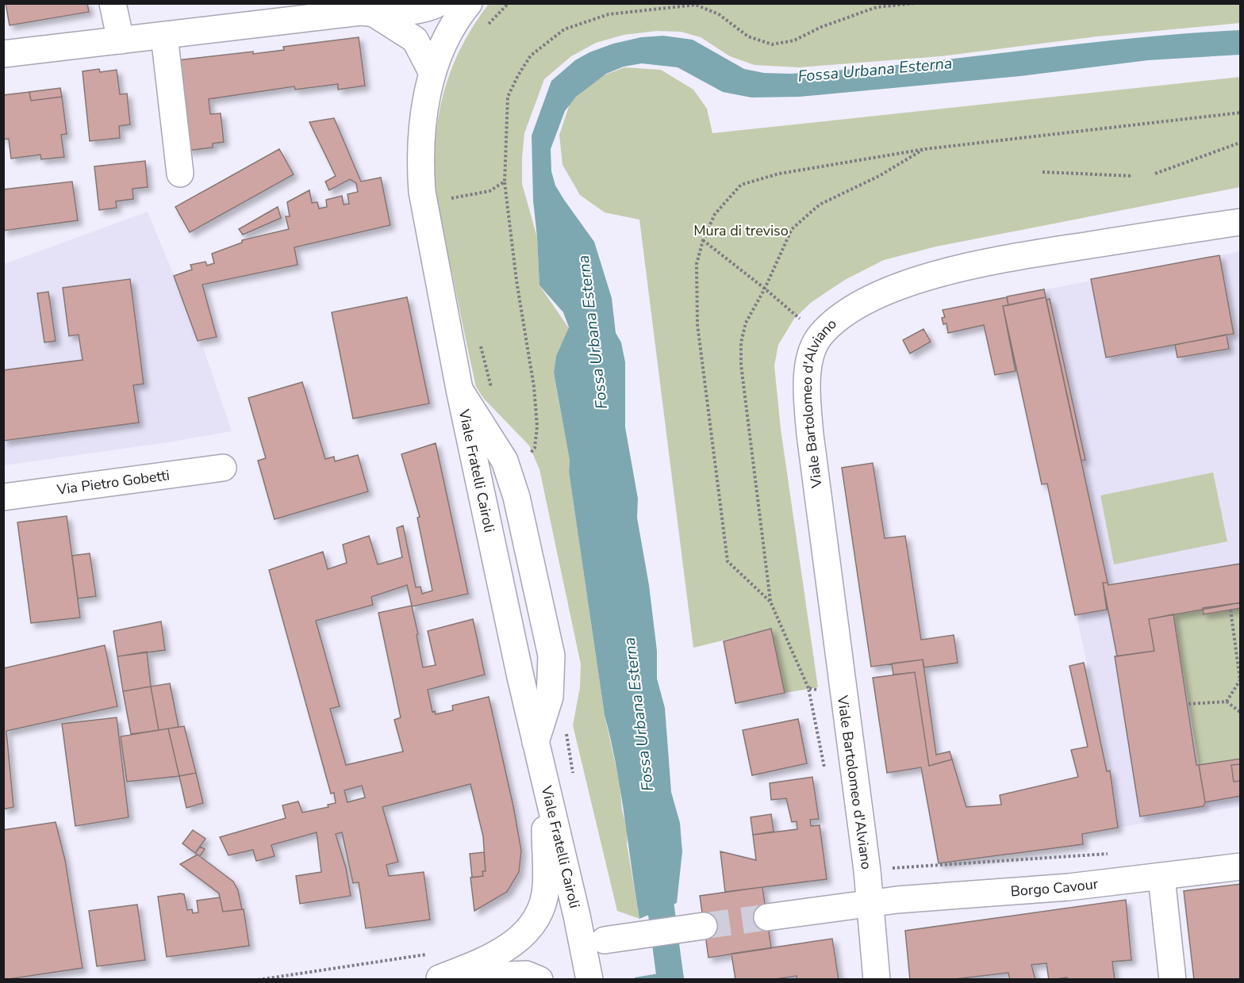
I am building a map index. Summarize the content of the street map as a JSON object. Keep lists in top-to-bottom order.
{
  "streets": {
    "street": [
      "Viale Bartolomeo d'Alviano",
      "Viale Fratelli Cairoli",
      "Via Pietro Gobetti",
      "Borgo Cavour"
    ]
  },
  "crossings": [
    ["Viale Bartolomeo d'Alviano", "Borgo Cavour"]
  ],
  "water": ["Fossa Urbana Esterna"],
  "parks": ["Mura di treviso"]
}
